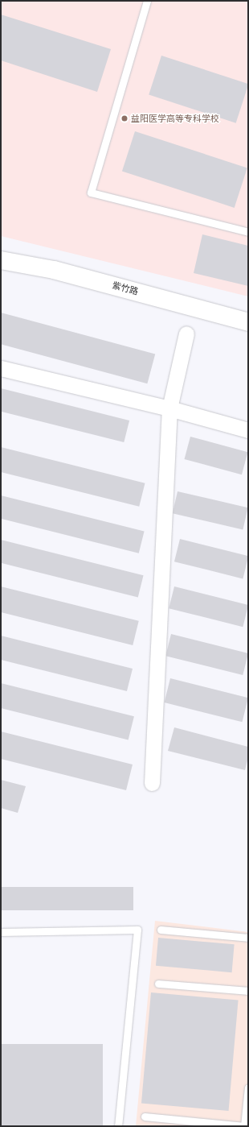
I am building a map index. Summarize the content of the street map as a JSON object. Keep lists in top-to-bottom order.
{
  "streets": {
    "street": ["紫竹路"]
  },
  "places": ["益阳医学高等专科学校"]
}
